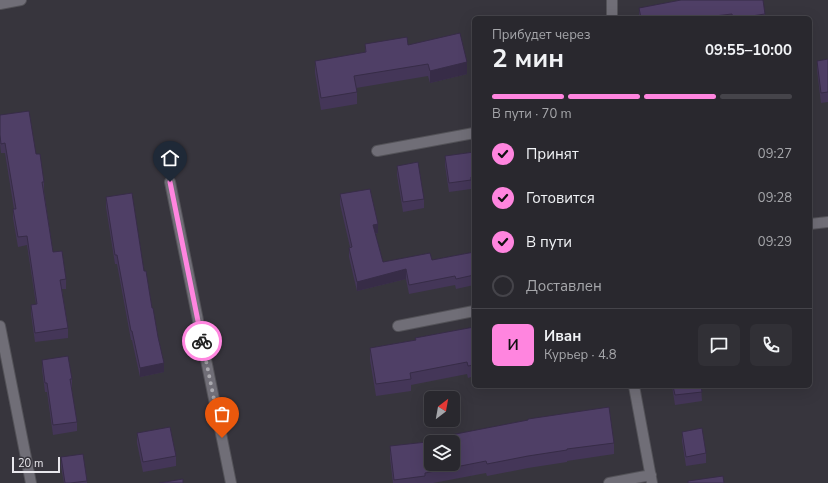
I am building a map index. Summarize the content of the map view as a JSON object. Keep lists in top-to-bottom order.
{
  "scale_bar": "20 m",
  "north": "top right",
  "page": {
    "heading": ["2 мин", "Прибудет через", "09:55–10:00"],
    "panel": ["Иван", "Курьер · 4.8"],
    "bar": "В пути · 70 m",
    "list": [
      ["Принят", "09:27"],
      ["Готовится", "09:28"],
      ["В пути", "09:29"],
      "Доставлен"
    ],
    "round": "И",
    "scale": "20 m"
  }
}
